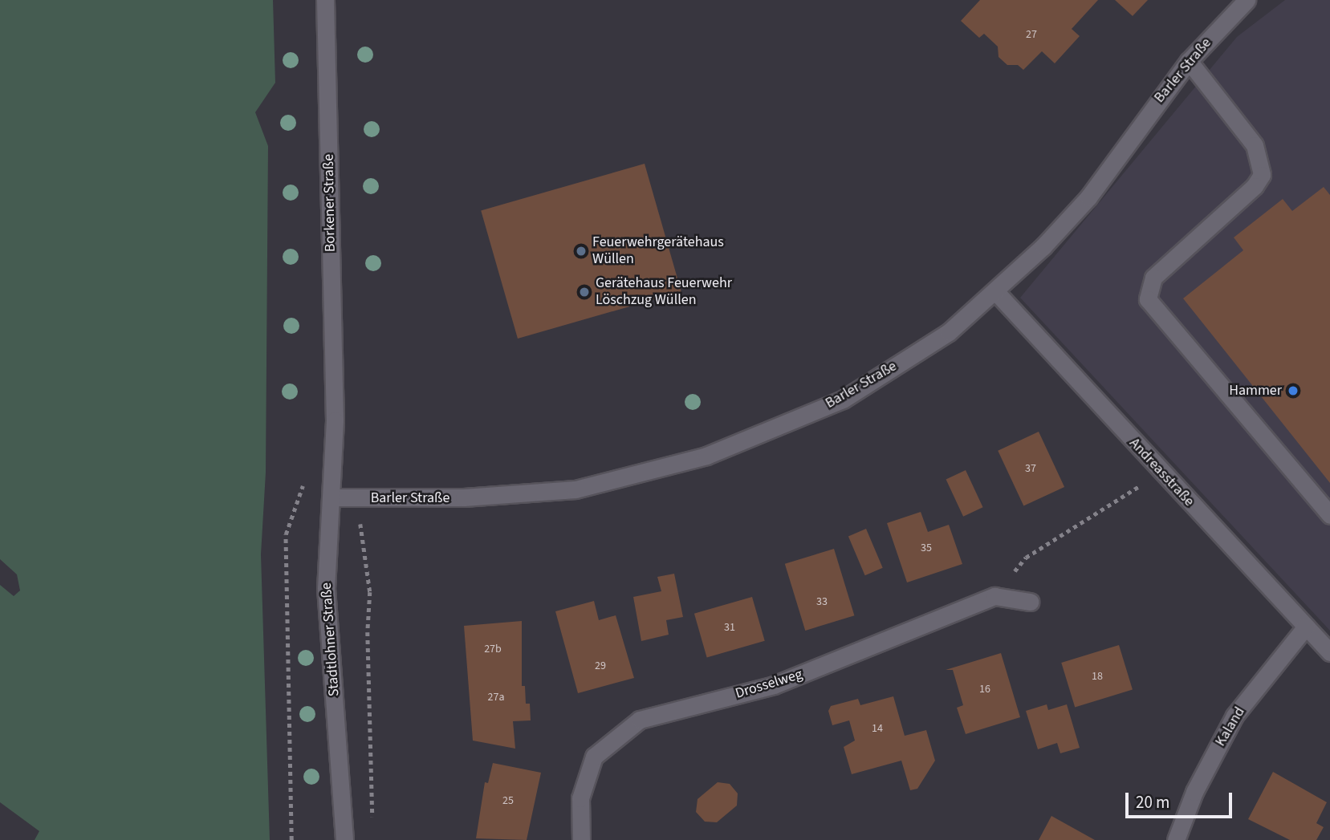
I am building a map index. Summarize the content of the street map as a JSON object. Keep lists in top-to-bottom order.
{
  "streets": {
    "street": [
      "Barler Straße",
      "Borkener Straße",
      "Andreasstraße",
      "Stadtlohner Straße",
      "Drosselweg",
      "Kaland"
    ]
  },
  "crossings": [
    ["Barler Straße", "Andreasstraße"],
    ["Barler Straße", "Stadtlohner Straße"],
    ["Borkener Straße", "Stadtlohner Straße"],
    ["Andreasstraße", "Kaland"]
  ],
  "places": ["Feuerwehrgerätehaus Wüllen", "Gerätehaus Feuerwehr Löschzug Wüllen", "Hammer"],
  "house_numbers": [
    "27",
    "37",
    "35",
    "33",
    "31",
    "27b",
    "29",
    "18",
    "16",
    "27a",
    "14",
    "25"
  ],
  "scale_bar": "20 m"
}
